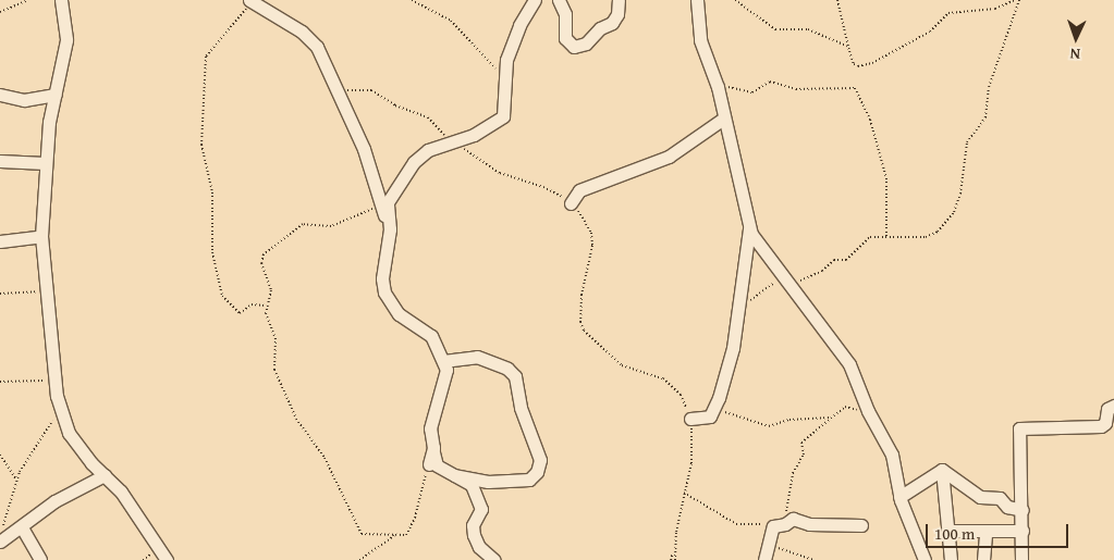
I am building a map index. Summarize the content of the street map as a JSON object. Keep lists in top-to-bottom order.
{
  "scale_bar": "100 m",
  "north": "bottom"
}
